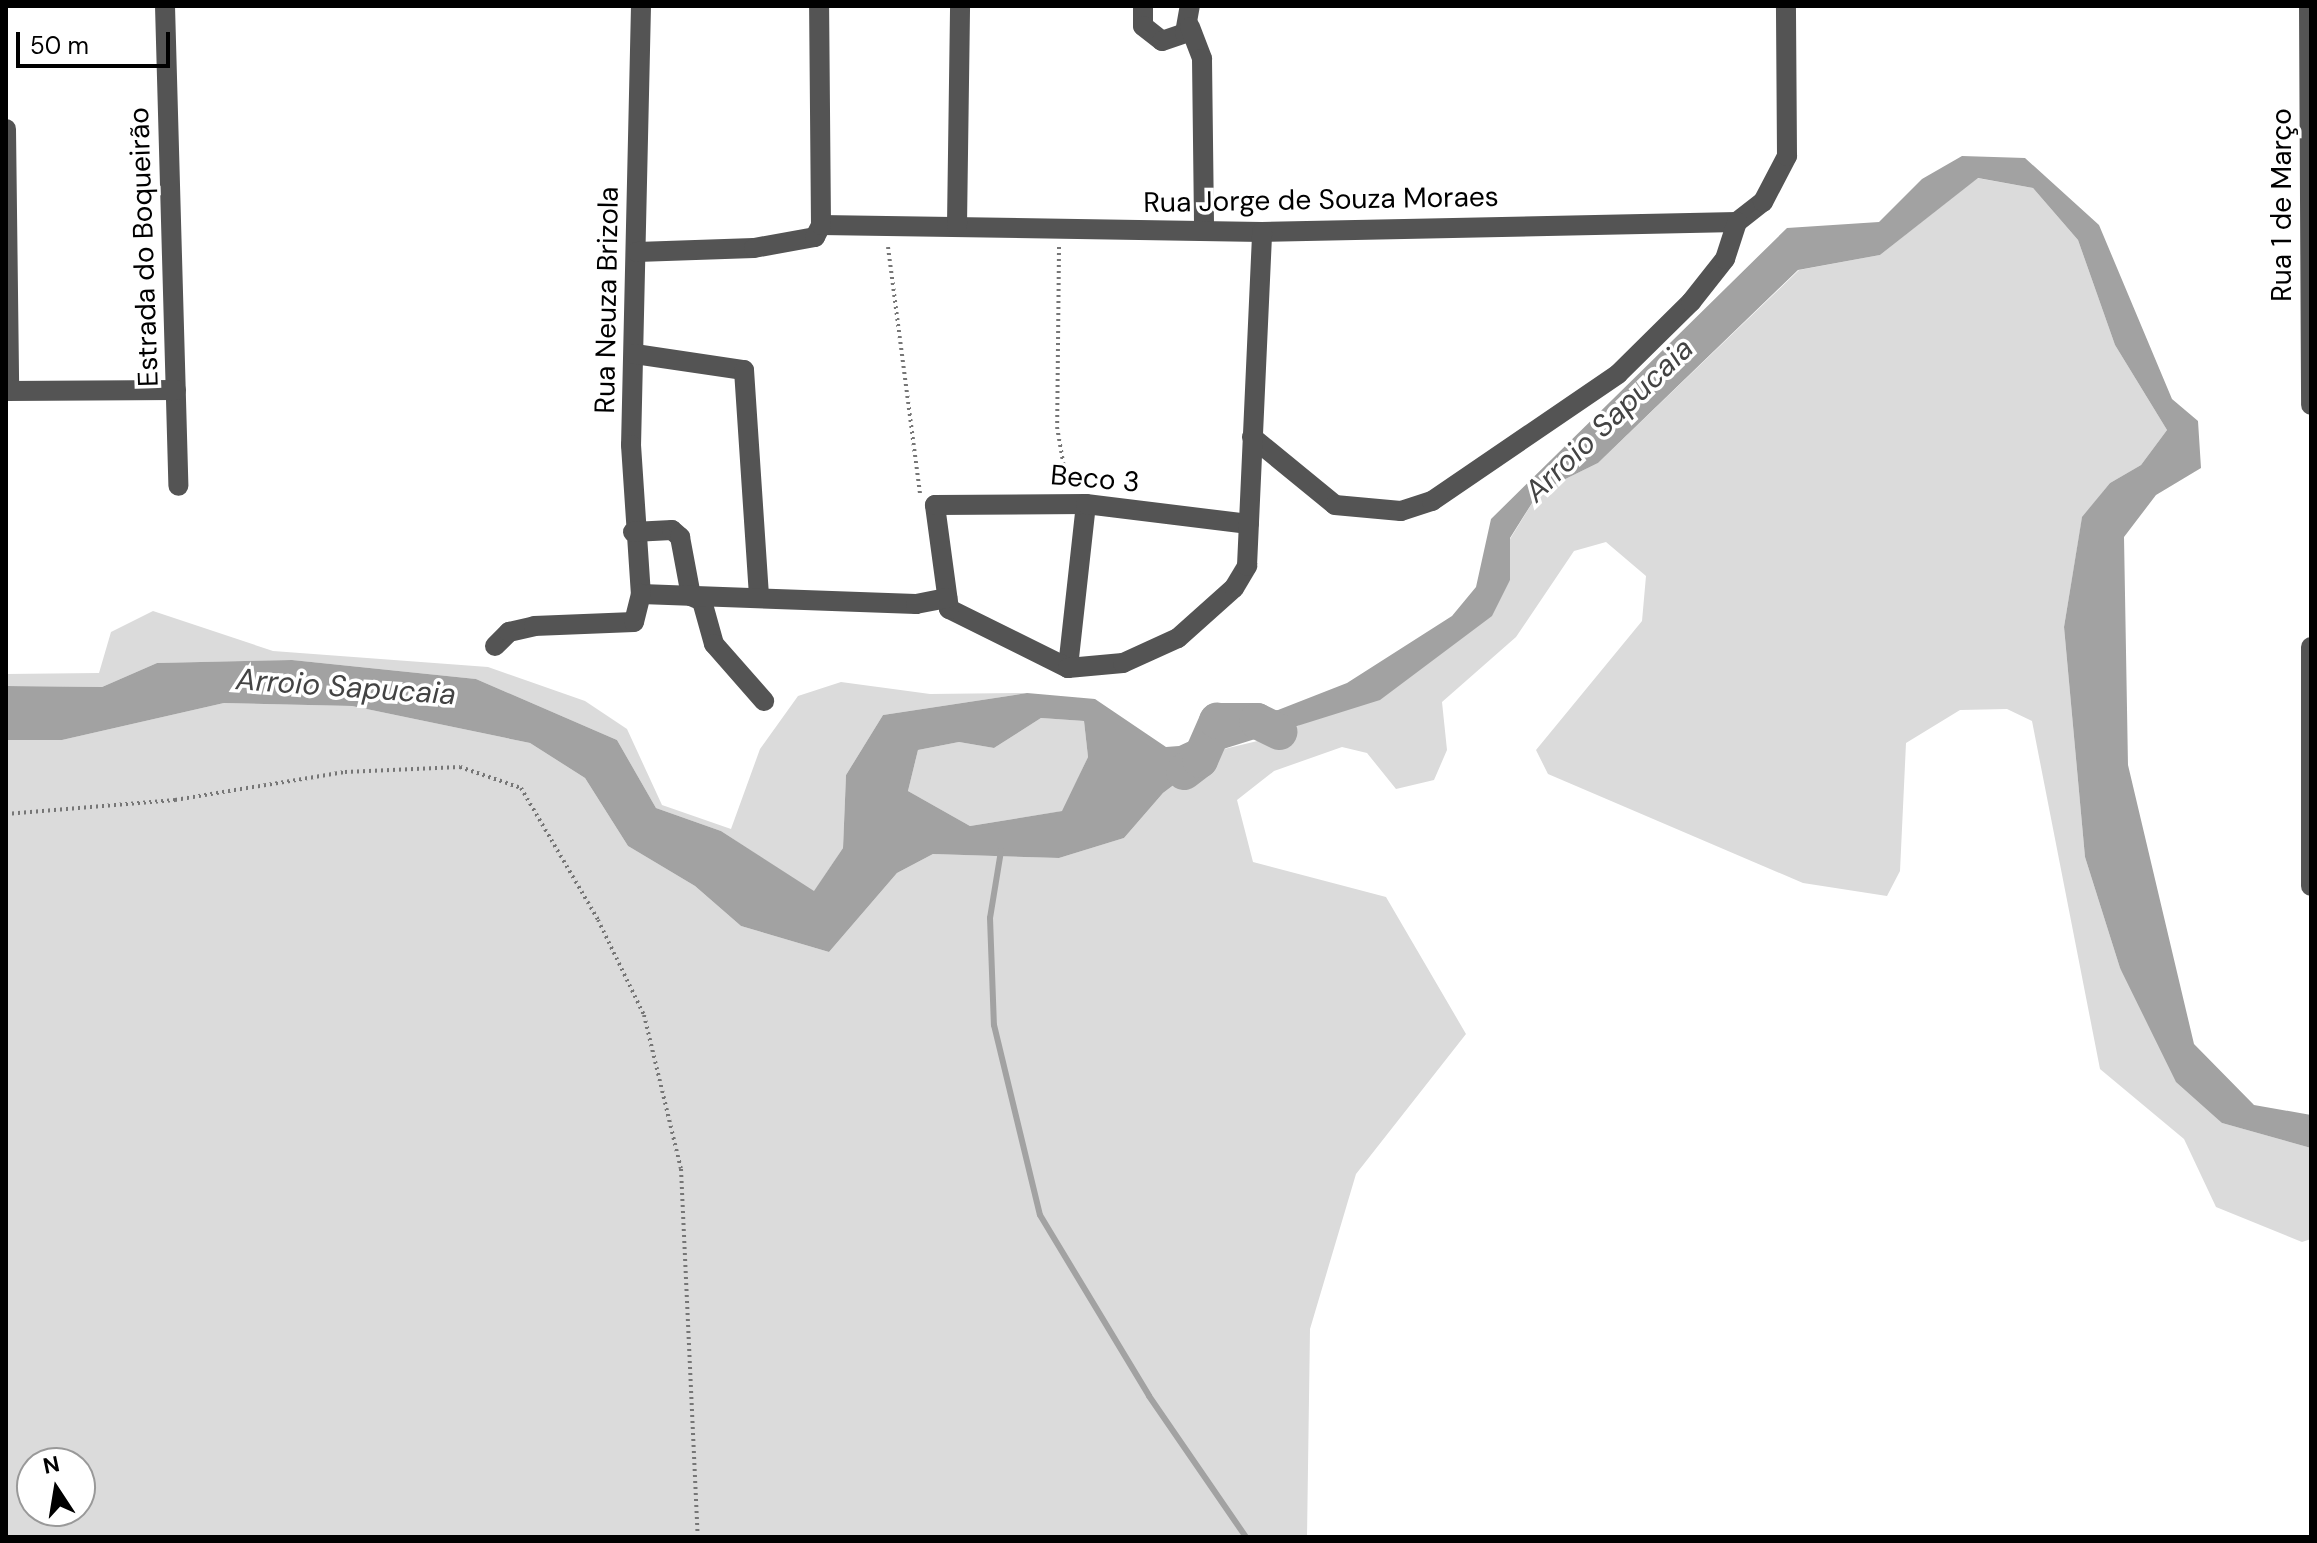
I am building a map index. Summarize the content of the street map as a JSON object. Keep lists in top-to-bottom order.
{
  "streets": {
    "street": [
      "Rua Jorge de Souza Moraes",
      "Rua 1 de Março",
      "Estrada do Boqueirão",
      "Rua Neuza Brizola",
      "Beco 3"
    ]
  },
  "water": ["Arroio Sapucaia"],
  "scale_bar": "50 m",
  "north": "top"
}
